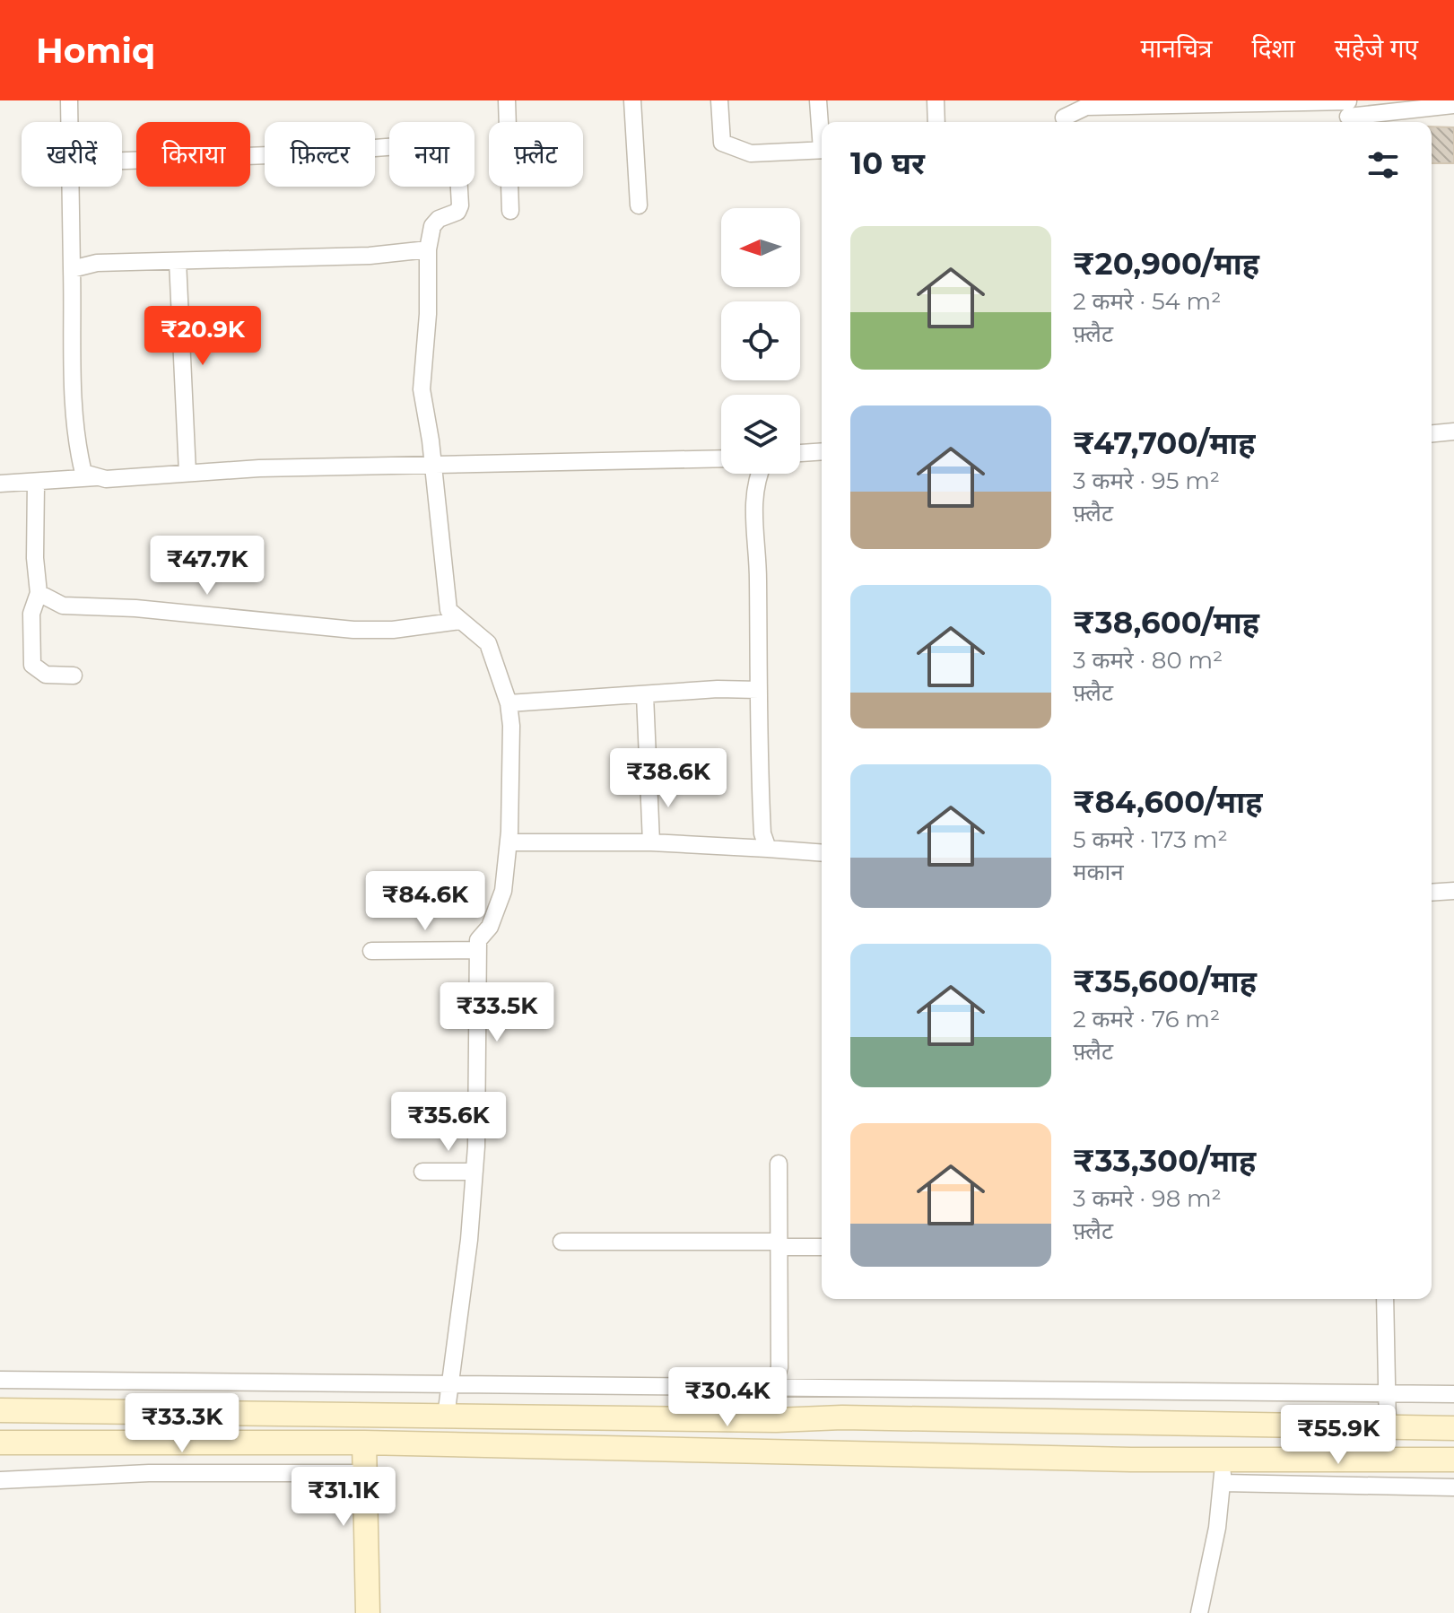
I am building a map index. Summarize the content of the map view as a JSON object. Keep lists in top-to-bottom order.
{
  "north": "left",
  "page": {
    "header": "Homiq",
    "nav": ["मानचित्र", "दिशा", "सहेजे गए"],
    "chip": [
      "खरीदें",
      "किराया",
      "फ़िल्टर",
      "नया",
      "फ़्लैट"
    ],
    "heading": "10 घर",
    "list": [
      {
        "name": "₹20,900/माह",
        "note": "2 कमरे · 54 m² · फ़्लैट"
      },
      {
        "name": "₹47,700/माह",
        "note": "3 कमरे · 95 m² · फ़्लैट"
      },
      {
        "name": "₹38,600/माह",
        "note": "3 कमरे · 80 m² · फ़्लैट"
      },
      {
        "name": "₹84,600/माह",
        "note": "5 कमरे · 173 m² · मकान"
      },
      {
        "name": "₹35,600/माह",
        "note": "2 कमरे · 76 m² · फ़्लैट"
      },
      {
        "name": "₹33,300/माह",
        "note": "3 कमरे · 98 m² · फ़्लैट"
      }
    ],
    "price": [
      "₹20.9K",
      "₹47.7K",
      "₹38.6K",
      "₹84.6K",
      "₹33.5K",
      "₹35.6K",
      "₹30.4K",
      "₹33.3K",
      "₹55.9K",
      "₹31.1K"
    ]
  }
}
